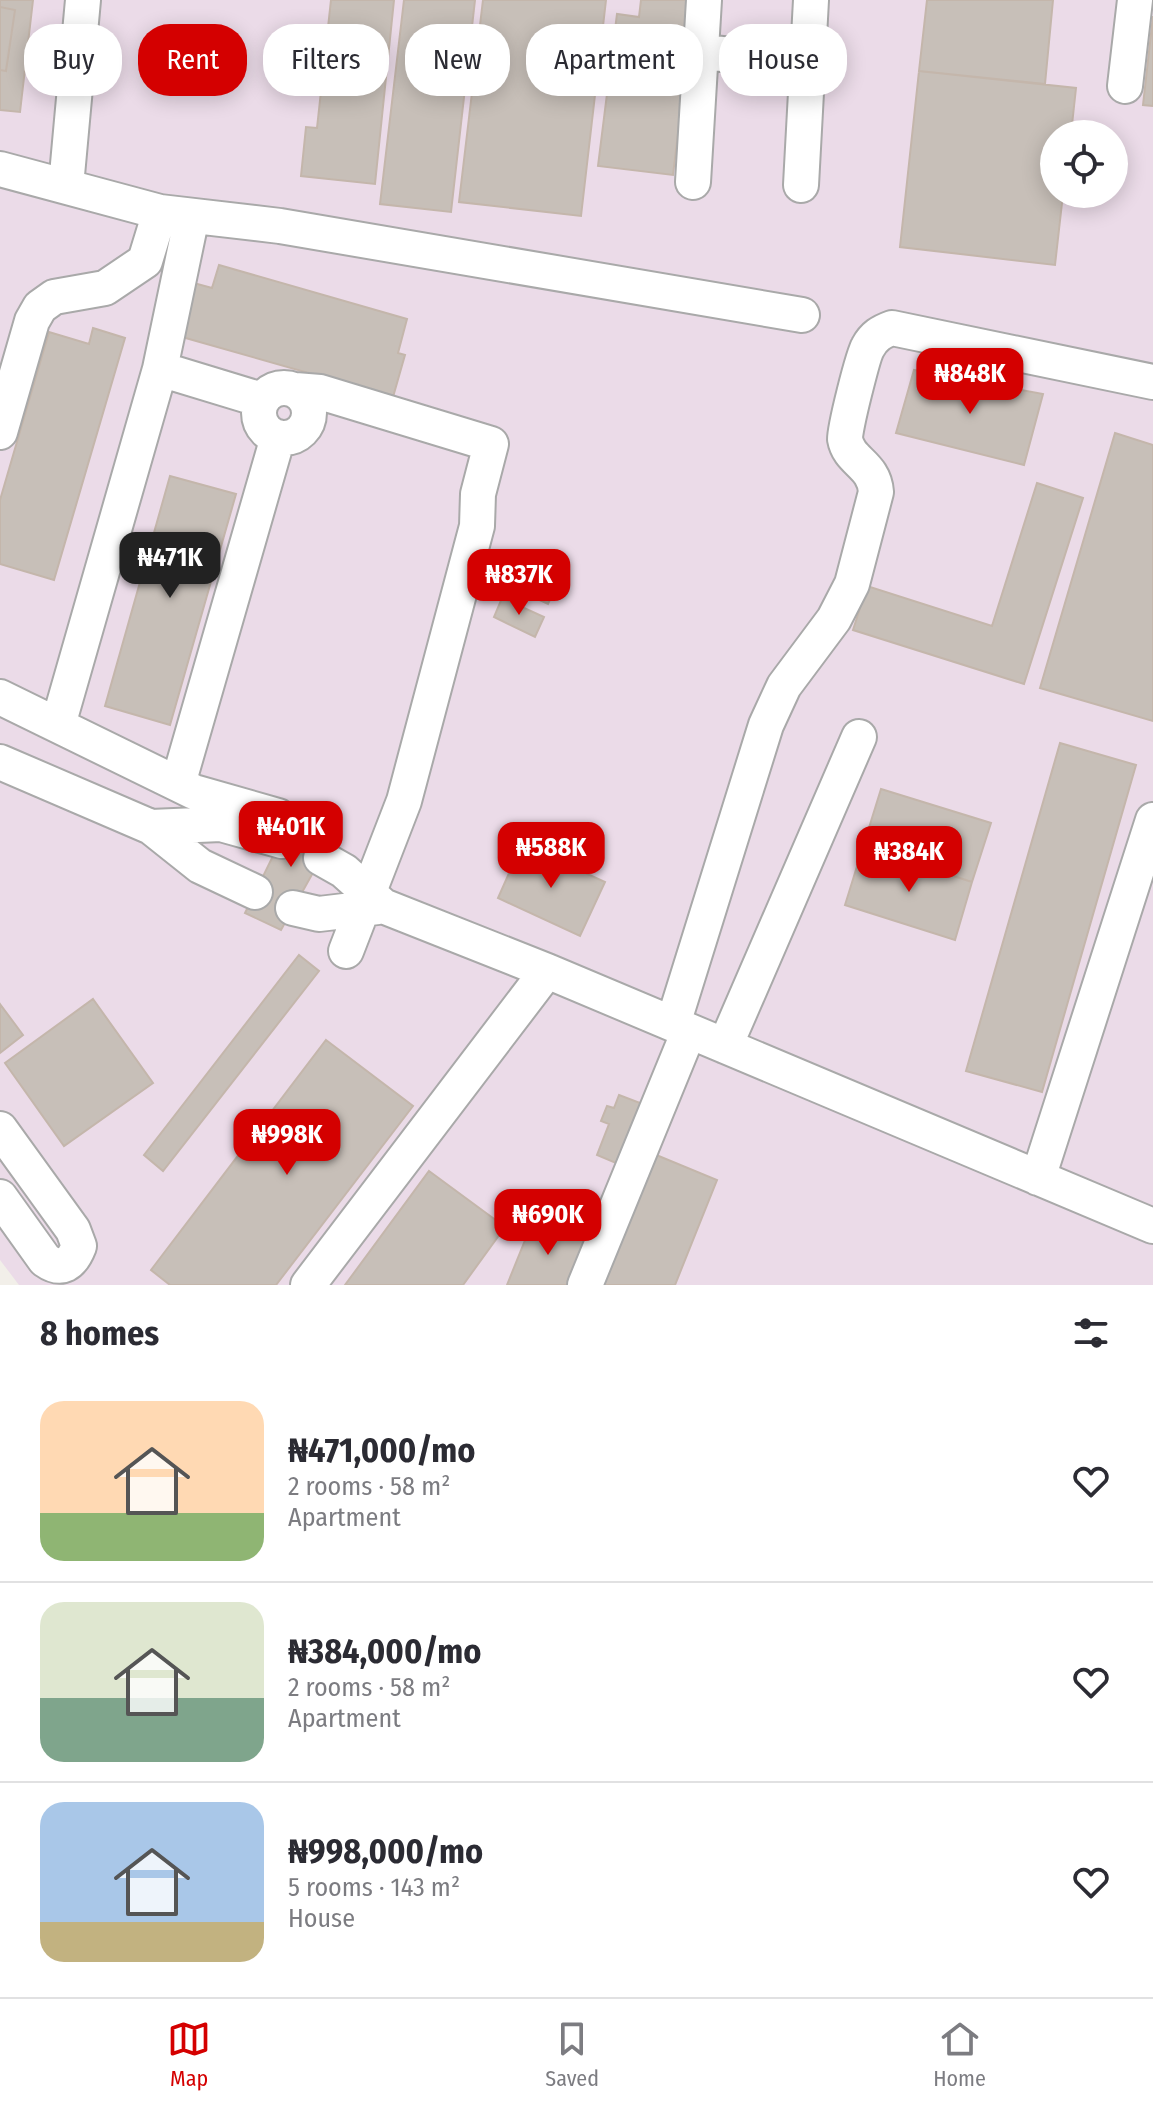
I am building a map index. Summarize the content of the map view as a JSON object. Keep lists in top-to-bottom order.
{
  "page": {
    "chip": [
      "Buy",
      "Rent",
      "Filters",
      "New",
      "Apartment",
      "House"
    ],
    "price": [
      "₦848K",
      "₦471K",
      "₦837K",
      "₦401K",
      "₦588K",
      "₦384K",
      "₦998K",
      "₦690K"
    ],
    "heading": "8 homes",
    "list": [
      {
        "name": "₦471,000/mo",
        "note": "2 rooms · 58 m² · Apartment"
      },
      {
        "name": "₦384,000/mo",
        "note": "2 rooms · 58 m² · Apartment"
      },
      {
        "name": "₦998,000/mo",
        "note": "5 rooms · 143 m² · House"
      }
    ],
    "tabs": ["Map", "Saved", "Home"]
  }
}
